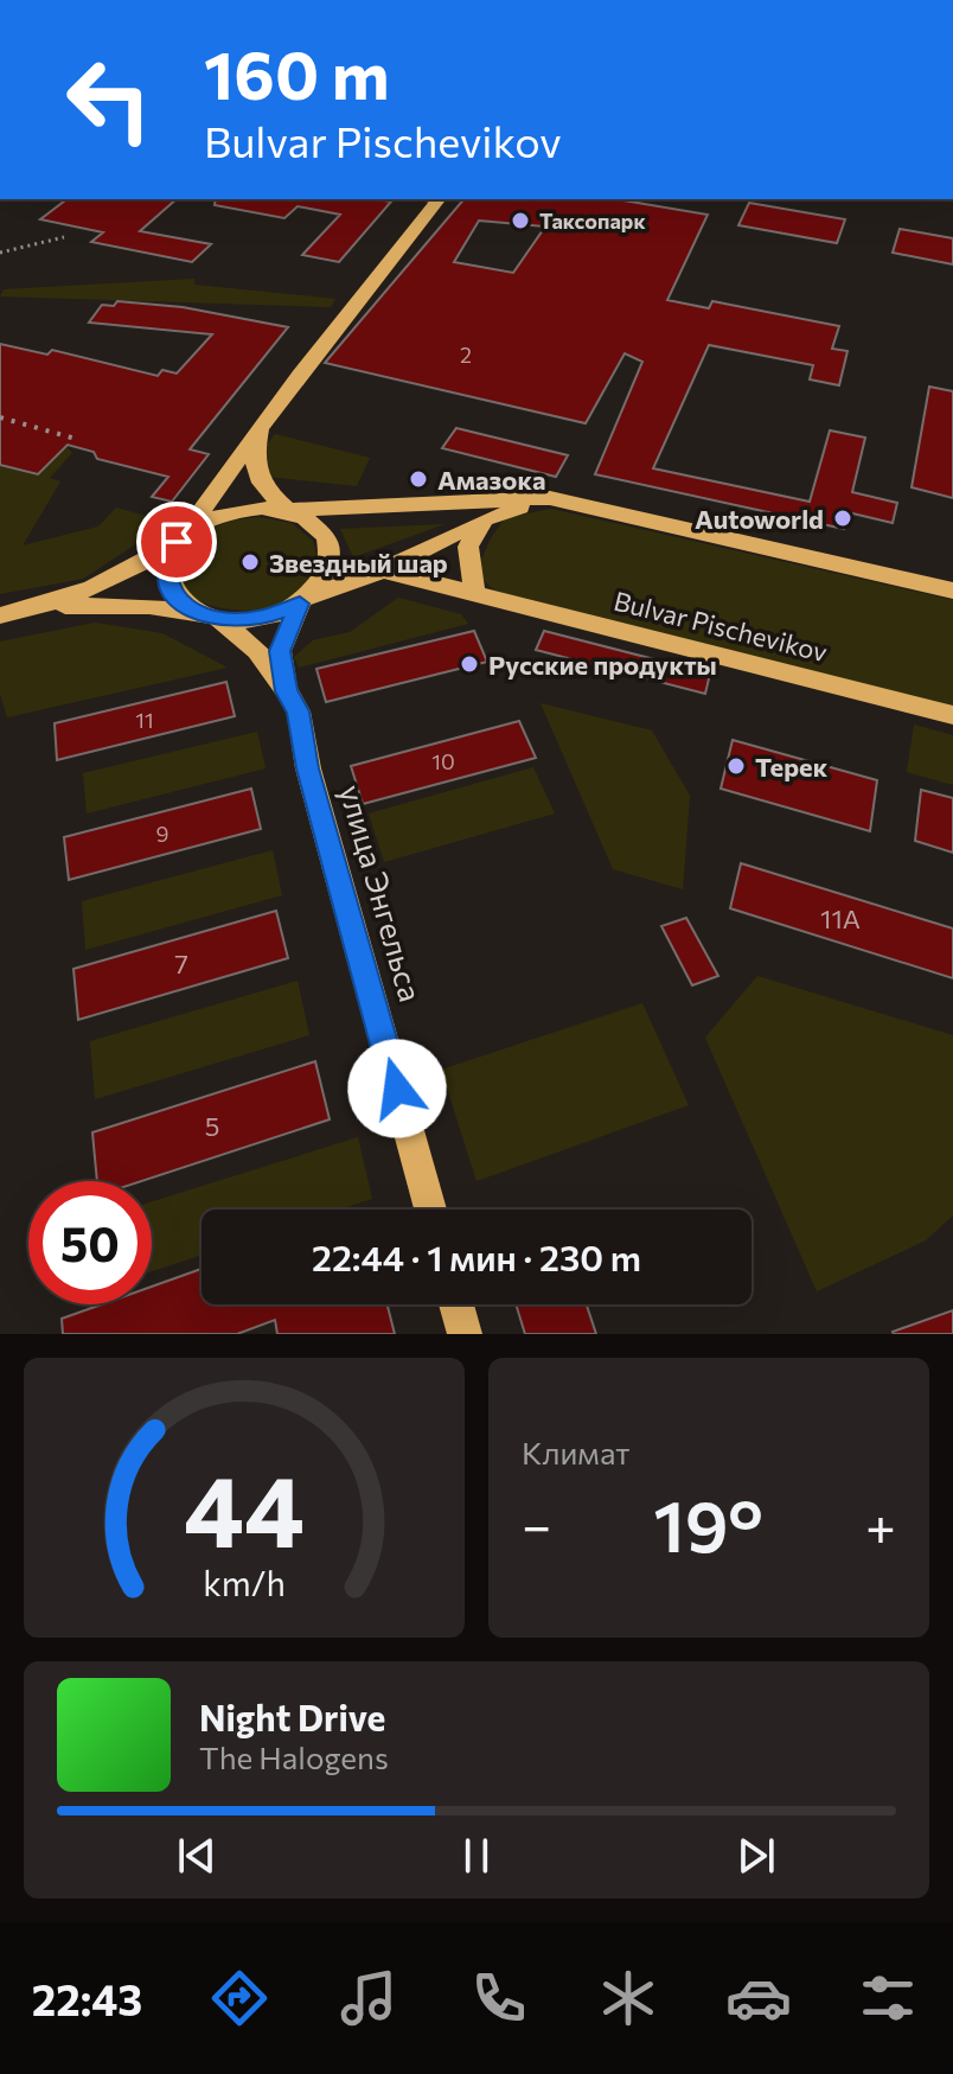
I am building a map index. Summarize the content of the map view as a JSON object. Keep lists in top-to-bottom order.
{
  "streets": {
    "main road": ["Bulvar Pischevikov", "улица Энгельса"]
  },
  "places": [
    "Таксопарк",
    "Амазока",
    "Autoworld",
    "Звездный шар",
    "Русские продукты",
    "Терек"
  ],
  "house_numbers": [
    "2",
    "11",
    "10",
    "9",
    "11А",
    "7",
    "5"
  ],
  "page": {
    "turn": ["160 m", "Bulvar Pischevikov"],
    "limit": "50",
    "trip": "22:44 · 1 мин · 230 m",
    "tile": "Климат",
    "heat": ["−", "19°", "+"],
    "song": ["Night Drive", "The Halogens"],
    "tabs": "22:43",
    "gauge": ["44", "km/h"]
  }
}
